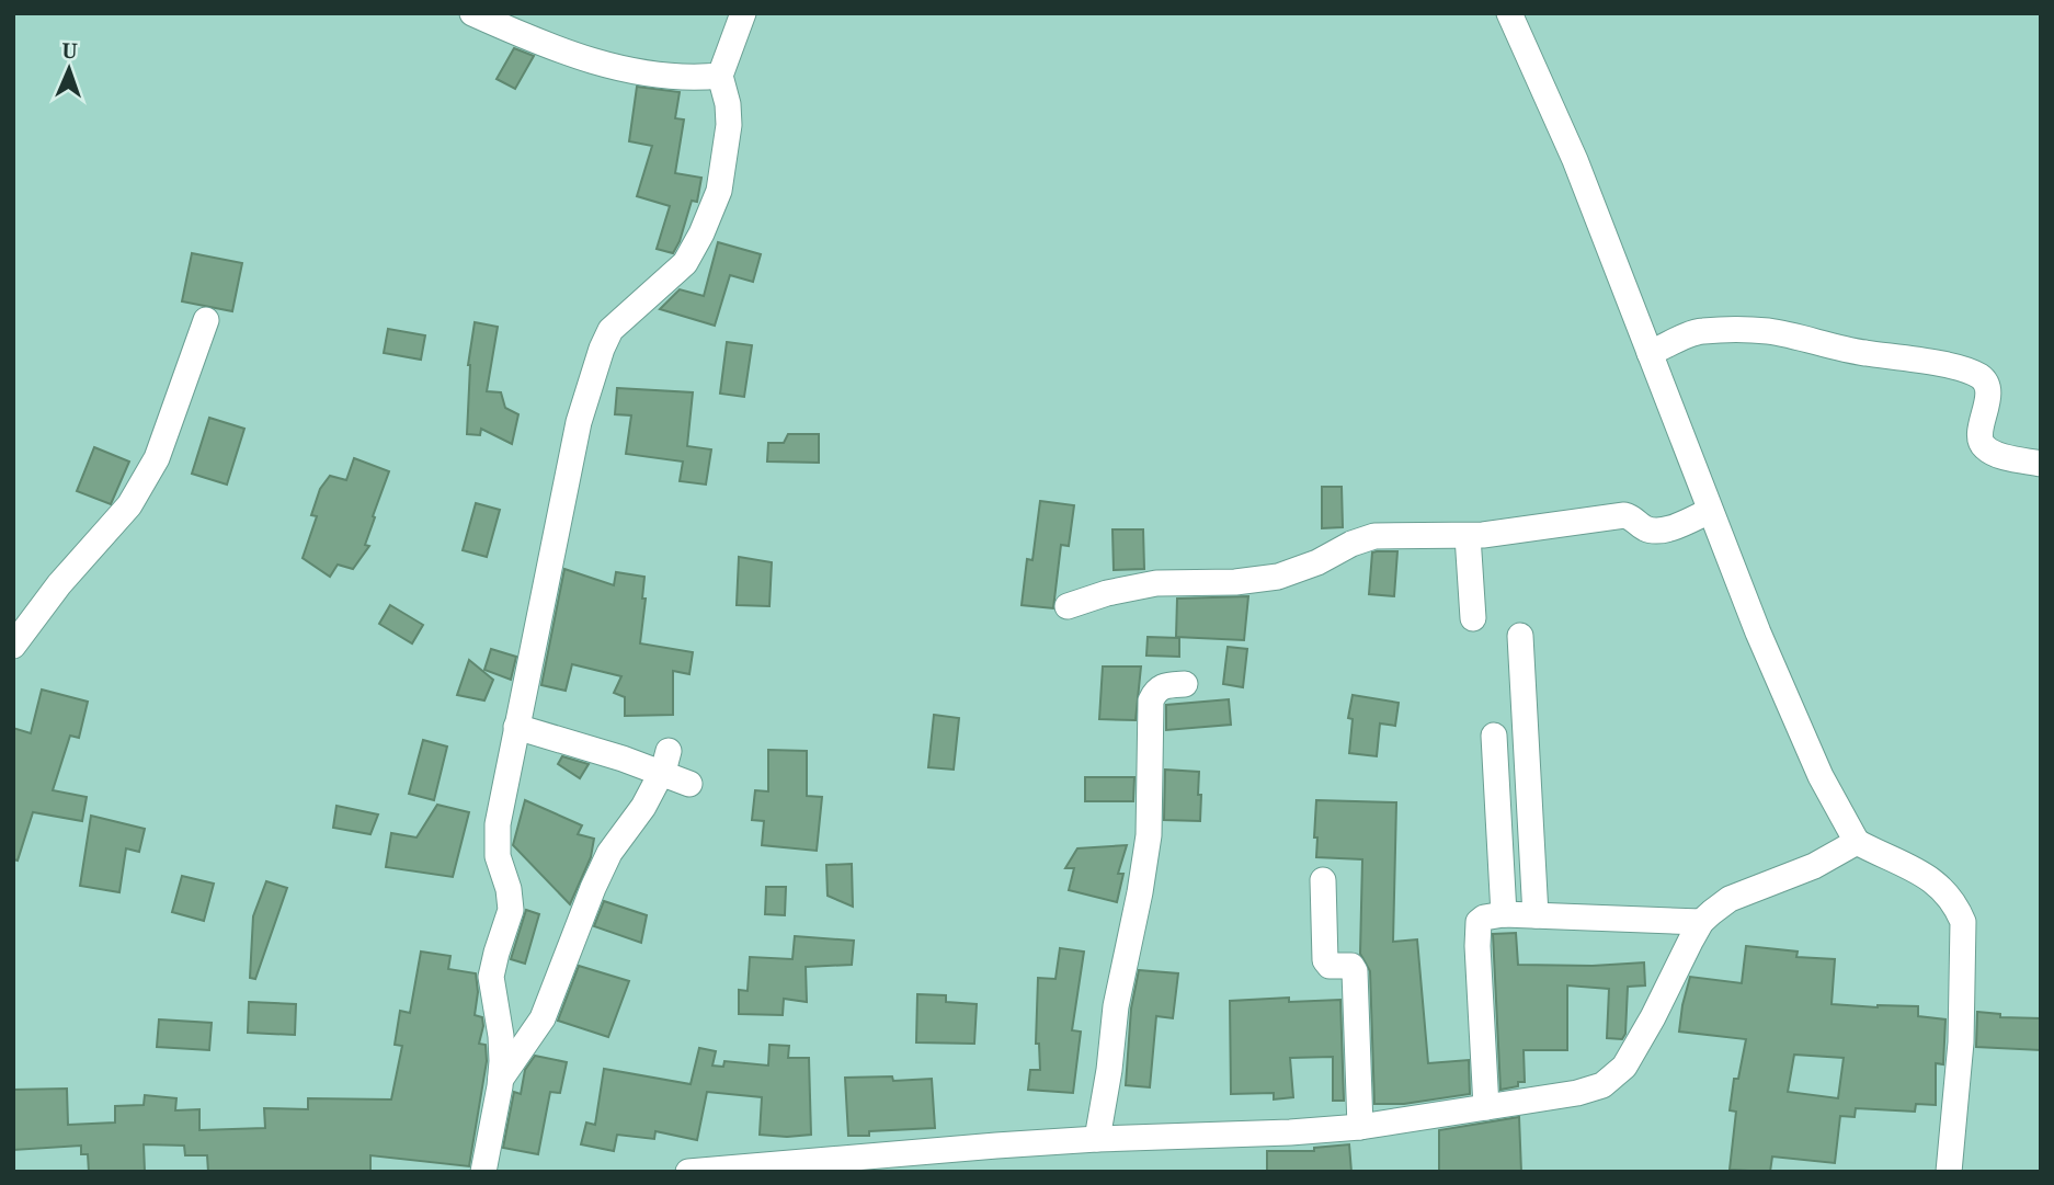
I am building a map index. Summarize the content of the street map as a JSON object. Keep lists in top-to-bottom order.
{
  "north": "top"
}
